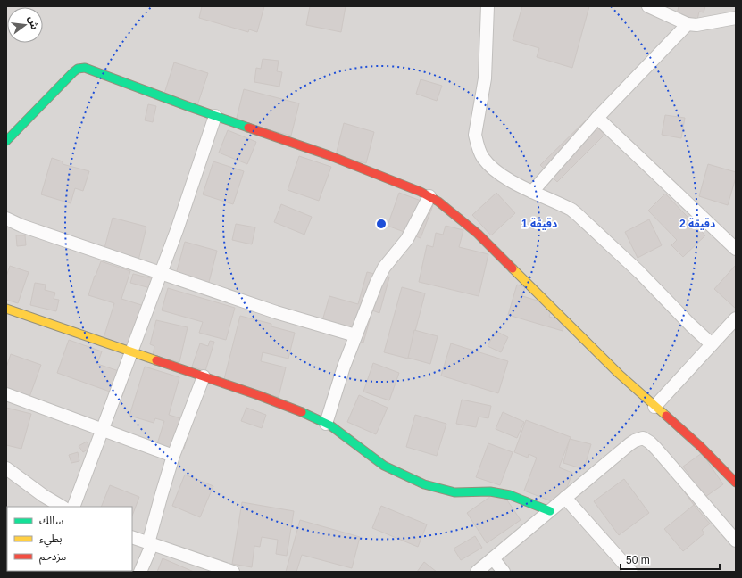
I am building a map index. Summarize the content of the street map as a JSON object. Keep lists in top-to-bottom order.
{
  "legend": ["سالك", "بطيء", "مزدحم"],
  "scale_bar": "50 m",
  "north": "right",
  "rings": ["1 دقيقة", "2 دقيقة"]
}
